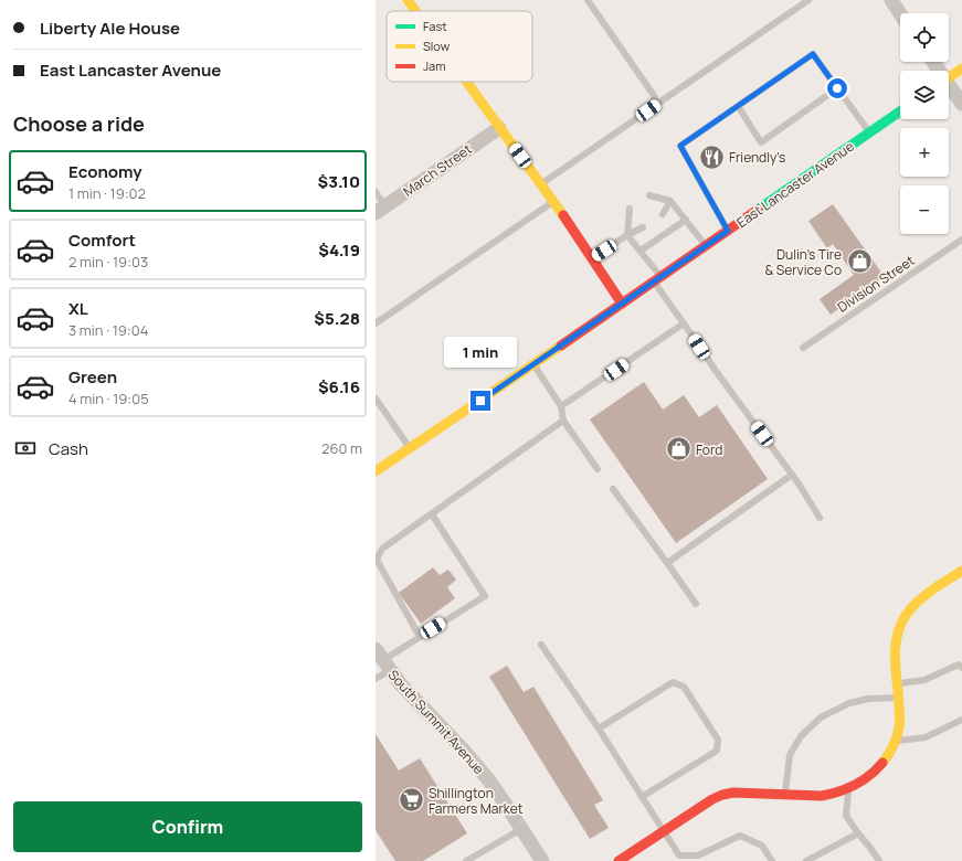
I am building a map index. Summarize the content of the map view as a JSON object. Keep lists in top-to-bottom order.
{
  "streets": {
    "street": ["March Street", "East Lancaster Avenue", "South Summit Avenue"],
    "lane": ["Division Street"]
  },
  "places": {
    "restaurant": ["Friendly's"],
    "shop": ["Dulin's Tire & Service Co", "Ford"],
    "supermarket": ["Shillington Farmers Market"]
  },
  "legend": ["Fast", "Slow", "Jam"],
  "page": {
    "banner": ["Liberty Ale House", "East Lancaster Avenue"],
    "map_buttons": ["+", "−"],
    "heading": "Choose a ride",
    "list": [
      {
        "name": "Economy",
        "note": "1 min · 19:02",
        "value": "$3.10"
      },
      {
        "name": "Comfort",
        "note": "2 min · 19:03",
        "value": "$4.19"
      },
      {
        "name": "XL",
        "note": "3 min · 19:04",
        "value": "$5.28"
      },
      {
        "name": "Green",
        "note": "4 min · 19:05",
        "value": "$6.16"
      }
    ],
    "bubble": "1 min",
    "pay": ["Cash", "260 m"],
    "buttons": "Confirm"
  }
}
